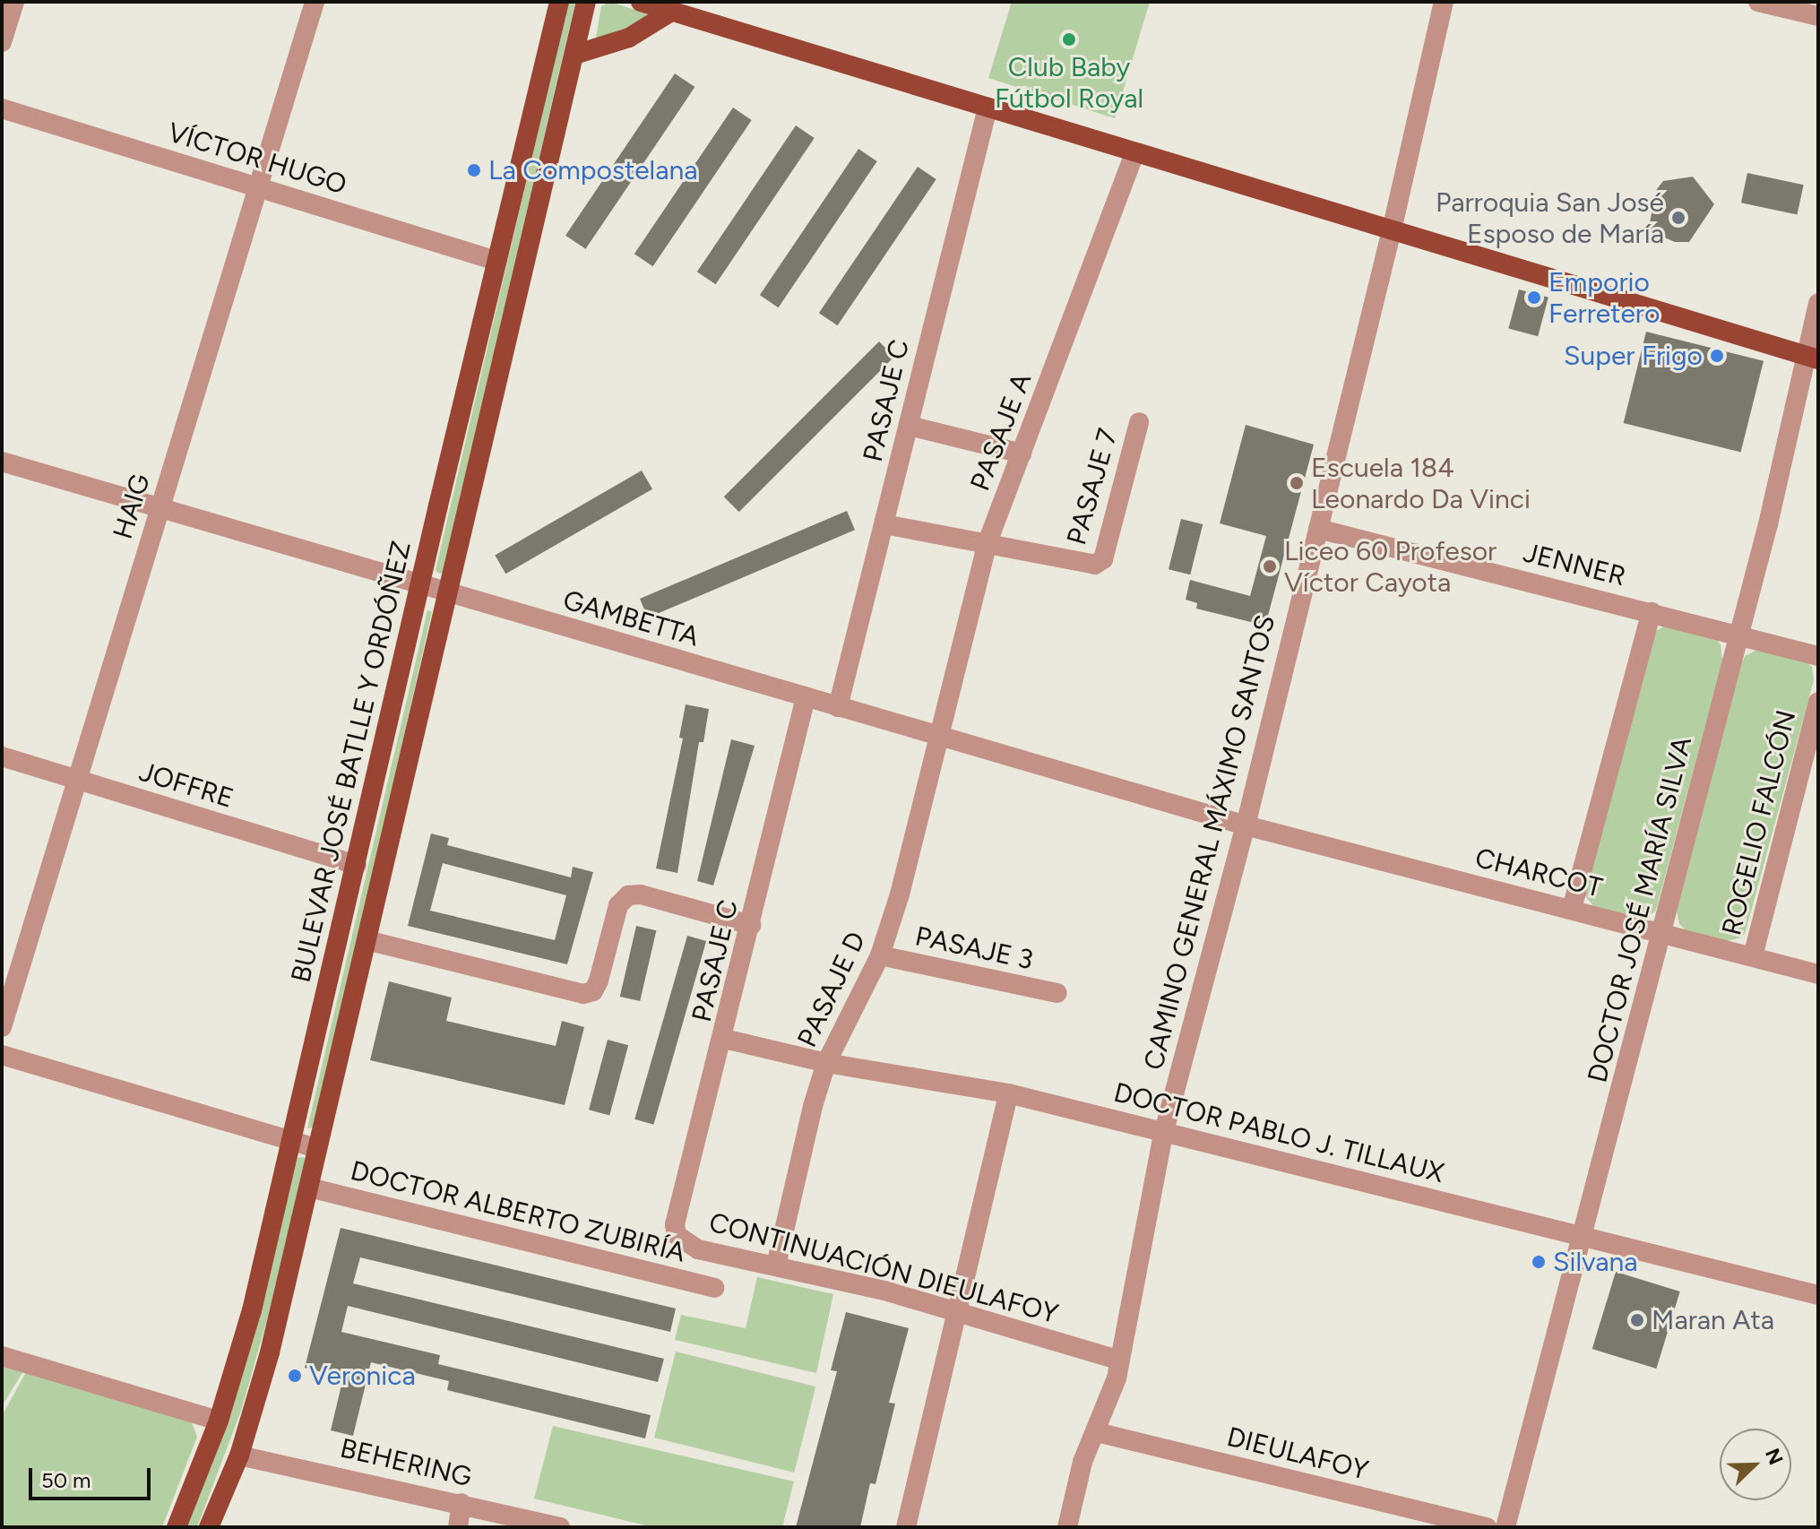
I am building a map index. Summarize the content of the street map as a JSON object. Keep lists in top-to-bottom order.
{
  "streets": {
    "main road": ["BULEVAR JOSÉ BATLLE Y ORDÓÑEZ"],
    "street": [
      "VÍCTOR HUGO",
      "PASAJE C",
      "PASAJE A",
      "PASAJE 7",
      "HAIG",
      "JENNER",
      "GAMBETTA",
      "JOFFRE",
      "ROGELIO FALCÓN",
      "CAMINO GENERAL MÁXIMO SANTOS",
      "CHARCOT",
      "DOCTOR JOSÉ MARÍA SILVA",
      "PASAJE 3",
      "PASAJE D",
      "DOCTOR PABLO J. TILLAUX",
      "DOCTOR ALBERTO ZUBIRÍA",
      "CONTINUACIÓN DIEULAFOY",
      "DIEULAFOY",
      "BEHERING"
    ]
  },
  "crossings": [
    ["VÍCTOR HUGO", "HAIG"],
    ["VÍCTOR HUGO", "BULEVAR JOSÉ BATLLE Y ORDÓÑEZ"],
    ["PASAJE C", "GAMBETTA"],
    ["PASAJE C", "DOCTOR PABLO J. TILLAUX"],
    ["PASAJE C", "CONTINUACIÓN DIEULAFOY"],
    ["PASAJE A", "PASAJE 7"],
    ["PASAJE A", "GAMBETTA"],
    ["PASAJE A", "PASAJE D"],
    ["HAIG", "GAMBETTA"],
    ["HAIG", "JOFFRE"],
    ["JENNER", "CAMINO GENERAL MÁXIMO SANTOS"],
    ["JENNER", "DOCTOR JOSÉ MARÍA SILVA"],
    ["GAMBETTA", "BULEVAR JOSÉ BATLLE Y ORDÓÑEZ"],
    ["GAMBETTA", "CAMINO GENERAL MÁXIMO SANTOS"],
    ["GAMBETTA", "CHARCOT"],
    ["GAMBETTA", "PASAJE D"],
    ["BULEVAR JOSÉ BATLLE Y ORDÓÑEZ", "JOFFRE"],
    ["BULEVAR JOSÉ BATLLE Y ORDÓÑEZ", "DOCTOR ALBERTO ZUBIRÍA"],
    ["BULEVAR JOSÉ BATLLE Y ORDÓÑEZ", "BEHERING"],
    ["ROGELIO FALCÓN", "CHARCOT"],
    ["CAMINO GENERAL MÁXIMO SANTOS", "CHARCOT"],
    ["CAMINO GENERAL MÁXIMO SANTOS", "DOCTOR PABLO J. TILLAUX"],
    ["CAMINO GENERAL MÁXIMO SANTOS", "CONTINUACIÓN DIEULAFOY"],
    ["CAMINO GENERAL MÁXIMO SANTOS", "DIEULAFOY"],
    ["CHARCOT", "DOCTOR JOSÉ MARÍA SILVA"],
    ["DOCTOR JOSÉ MARÍA SILVA", "DOCTOR PABLO J. TILLAUX"],
    ["PASAJE 3", "PASAJE D"],
    ["PASAJE D", "DOCTOR PABLO J. TILLAUX"],
    ["PASAJE D", "CONTINUACIÓN DIEULAFOY"]
  ],
  "places": [
    "Club Baby Fútbol Royal",
    "La Compostelana",
    "Parroquia San José Esposo de María",
    "Emporio Ferretero",
    "Super Frigo",
    "Escuela 184 Leonardo Da Vinci",
    "Liceo 60 Profesor Víctor Cayota",
    "Silvana",
    "Maran Ata",
    "Veronica"
  ],
  "scale_bar": "50 m",
  "north": "top right"
}
